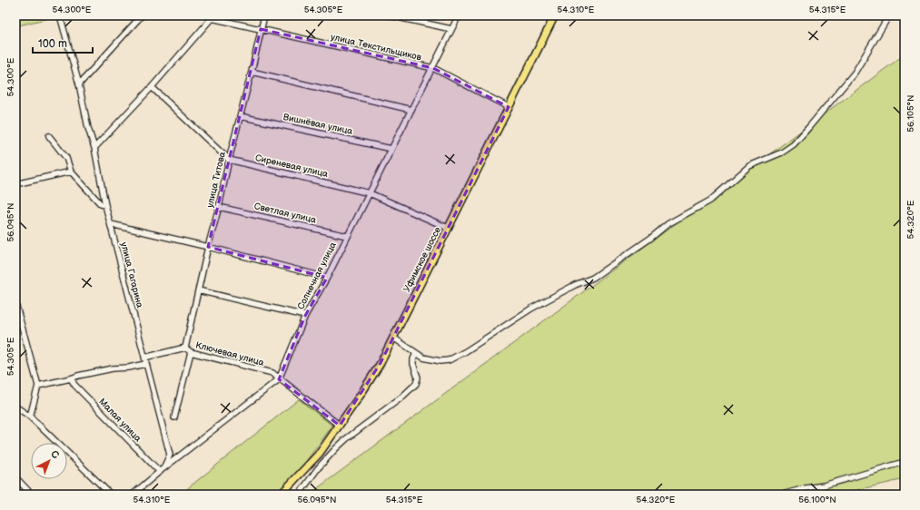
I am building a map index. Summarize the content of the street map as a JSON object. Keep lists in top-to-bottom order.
{
  "streets": {
    "main road": ["Уфимское шоссе"],
    "street": [
      "улица Текстильщиков",
      "Вишнёвая улица",
      "Сиреневая улица",
      "улица Титова",
      "Светлая улица",
      "улица Гагарина",
      "Солнечная улица",
      "Ключевая улица",
      "Малая улица"
    ]
  },
  "crossings": [
    ["улица Текстильщиков", "Сиреневая улица"],
    ["улица Текстильщиков", "улица Титова"],
    ["улица Текстильщиков", "Уфимское шоссе"],
    ["улица Текстильщиков", "улица Гагарина"],
    ["улица Текстильщиков", "Солнечная улица"],
    ["Вишнёвая улица", "улица Титова"],
    ["Вишнёвая улица", "Солнечная улица"],
    ["Сиреневая улица", "улица Титова"],
    ["Сиреневая улица", "Уфимское шоссе"],
    ["Сиреневая улица", "Солнечная улица"],
    ["улица Титова", "Светлая улица"],
    ["улица Титова", "Ключевая улица"],
    ["Светлая улица", "Солнечная улица"],
    ["Уфимское шоссе", "Ключевая улица"],
    ["улица Гагарина", "Солнечная улица"],
    ["улица Гагарина", "Ключевая улица"],
    ["улица Гагарина", "Малая улица"],
    ["Солнечная улица", "Ключевая улица"],
    ["Солнечная улица", "Малая улица"]
  ],
  "scale_bar": "100 m",
  "north": "top right",
  "coordinates": [
    "54.300°E",
    "54.305°E",
    "54.310°E",
    "54.315°E",
    "56.105°N",
    "54.320°E",
    "56.095°N",
    "56.100°N"
  ]
}
